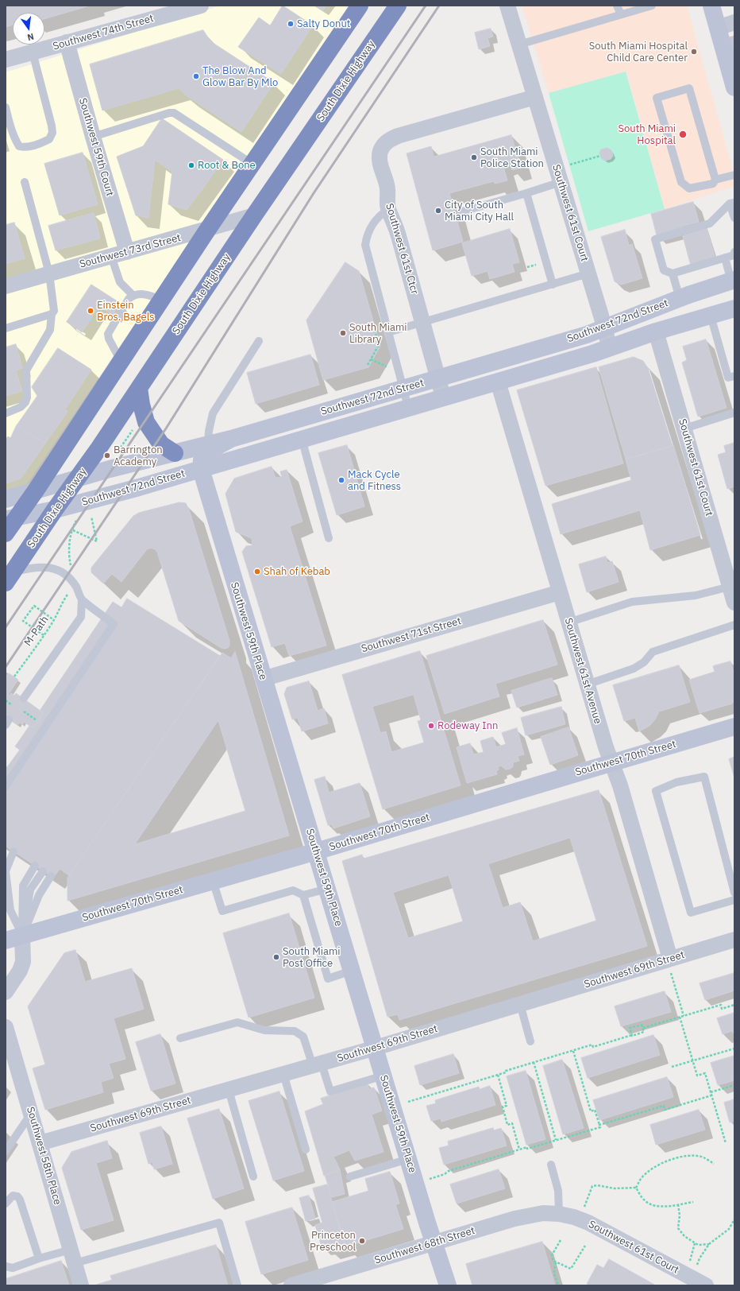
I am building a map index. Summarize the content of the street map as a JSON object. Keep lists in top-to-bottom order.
{
  "streets": {
    "highway": ["South Dixie Highway"],
    "street": [
      "Southwest 74th Street",
      "Southwest 59th Court",
      "Southwest 61st Court",
      "Southwest 61st Ctcr",
      "Southwest 73rd Street",
      "Southwest 72nd Street",
      "Southwest 59th Place",
      "Southwest 71st Street",
      "Southwest 61st Avenue",
      "Southwest 70th Street",
      "Southwest 69th Street",
      "Southwest 58th Place",
      "Southwest 68th Street"
    ],
    "path": ["M-Path"]
  },
  "crossings": [
    ["Southwest 74th Street", "Southwest 59th Court"],
    ["South Dixie Highway", "Southwest 73rd Street"],
    ["South Dixie Highway", "Southwest 72nd Street"],
    ["Southwest 59th Court", "Southwest 73rd Street"],
    ["Southwest 61st Court", "Southwest 61st Ctcr"],
    ["Southwest 61st Court", "Southwest 72nd Street"],
    ["Southwest 61st Court", "Southwest 68th Street"],
    ["Southwest 61st Ctcr", "Southwest 72nd Street"],
    ["Southwest 72nd Street", "Southwest 59th Place"],
    ["Southwest 72nd Street", "Southwest 61st Avenue"],
    ["Southwest 59th Place", "Southwest 71st Street"],
    ["Southwest 59th Place", "Southwest 70th Street"],
    ["Southwest 59th Place", "Southwest 69th Street"],
    ["Southwest 59th Place", "Southwest 68th Street"],
    ["Southwest 71st Street", "Southwest 61st Avenue"],
    ["Southwest 61st Avenue", "Southwest 70th Street"],
    ["Southwest 61st Avenue", "Southwest 69th Street"],
    ["Southwest 69th Street", "Southwest 58th Place"]
  ],
  "places": [
    "Salty Donut",
    "South Miami Hospital Child Care Center",
    "The Blow And Glow Bar By Mlo",
    "South Miami Hospital",
    "South Miami Police Station",
    "Root & Bone",
    "City of South Miami City Hall",
    "Einstein Bros. Bagels",
    "South Miami Library",
    "Barrington Academy",
    "Mack Cycle and Fitness",
    "Shah of Kebab",
    "Rodeway Inn",
    "South Miami Post Office",
    "Princeton Preschool"
  ],
  "north": "bottom"
}
